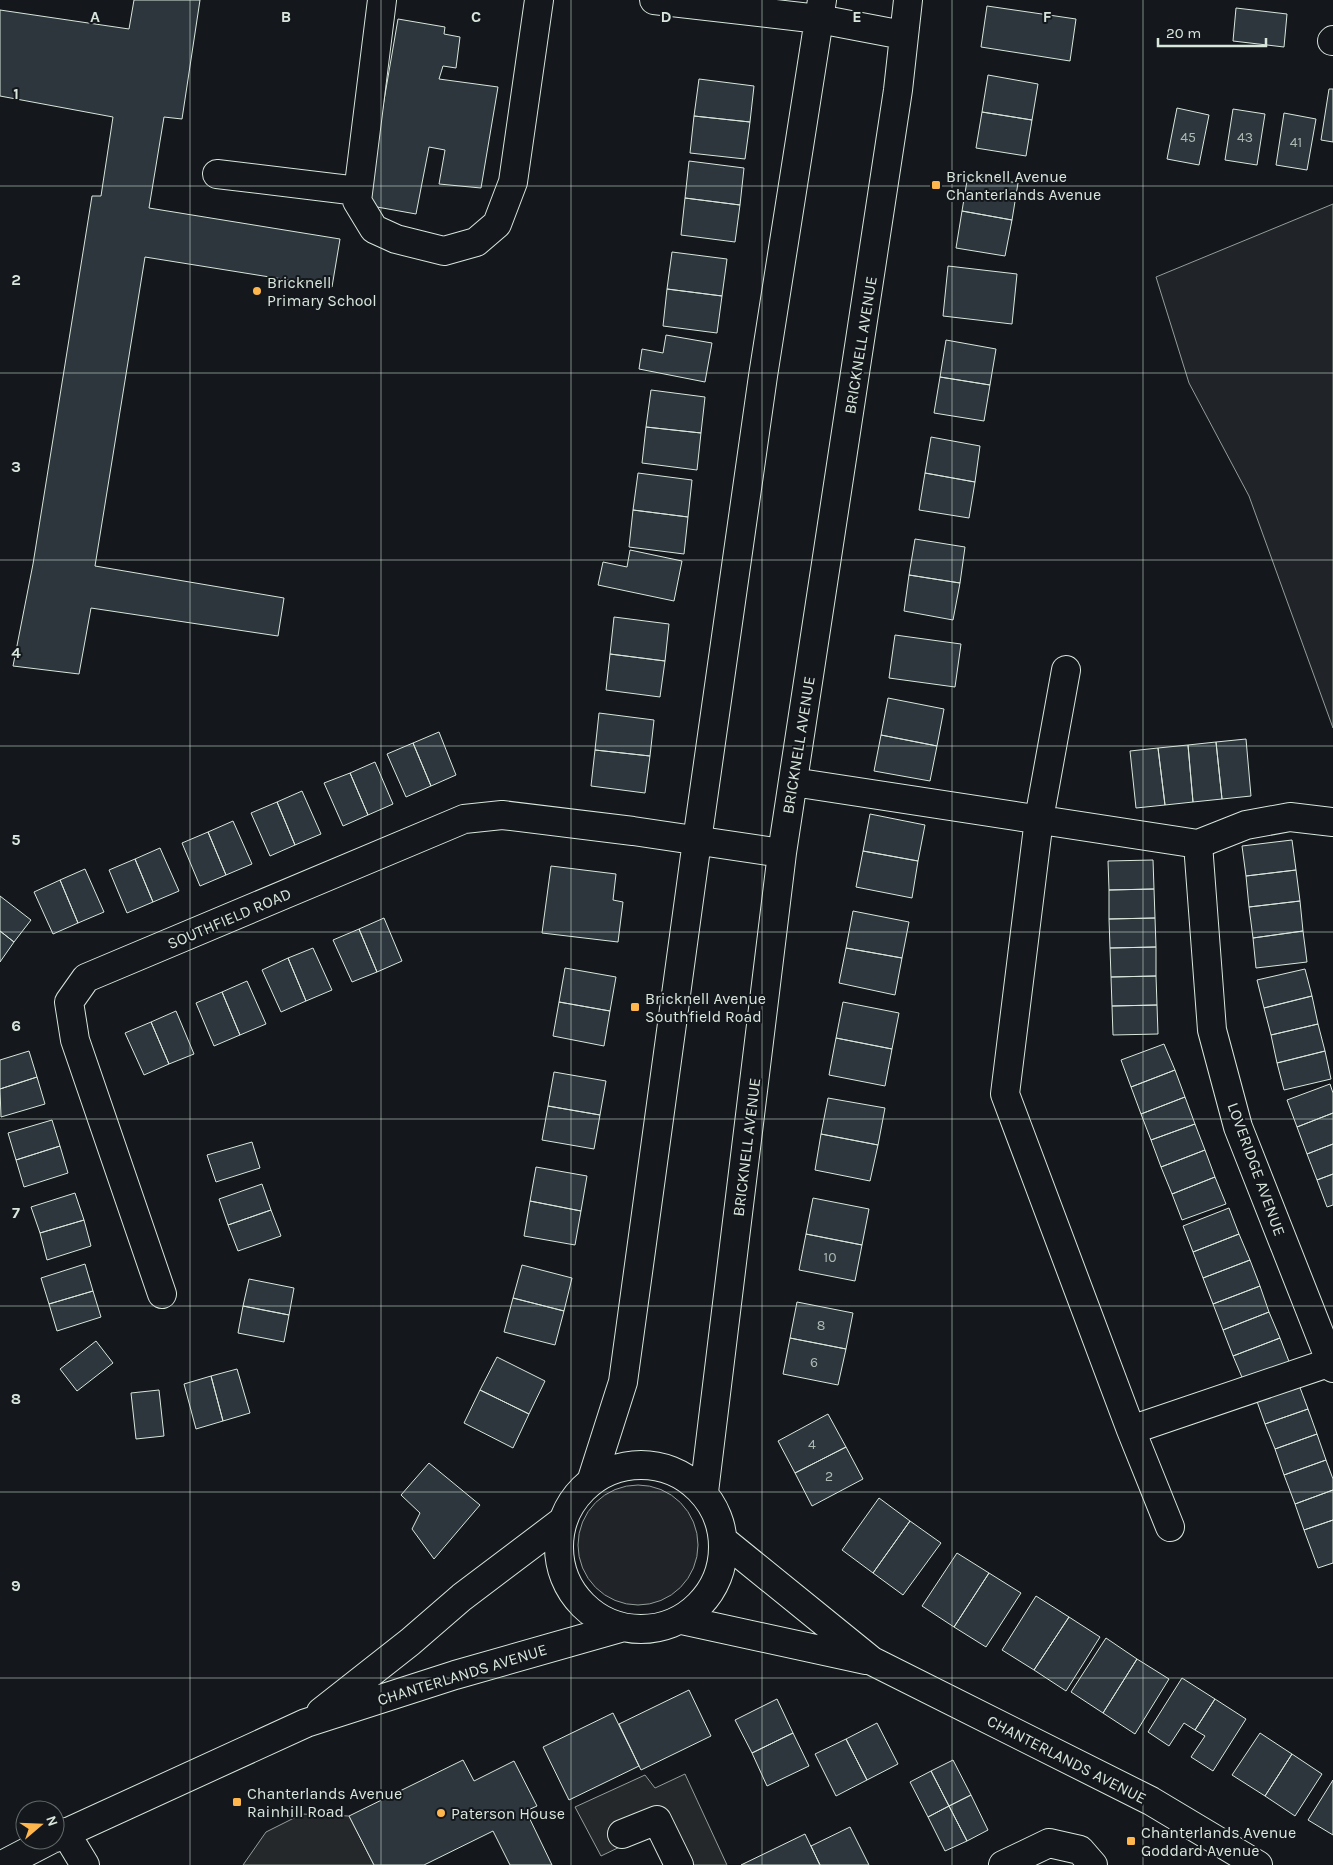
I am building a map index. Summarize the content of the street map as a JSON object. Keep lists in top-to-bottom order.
{
  "streets": {
    "street": [
      "BRICKNELL AVENUE",
      "SOUTHFIELD ROAD",
      "LOVERIDGE AVENUE",
      "CHANTERLANDS AVENUE"
    ]
  },
  "crossings": [
    ["BRICKNELL AVENUE", "SOUTHFIELD ROAD"],
    ["BRICKNELL AVENUE", "CHANTERLANDS AVENUE"]
  ],
  "places": {
    "transit": [
      "Bricknell Avenue Chanterlands Avenue",
      "Bricknell Avenue Southfield Road",
      "Chanterlands Avenue Rainhill Road",
      "Chanterlands Avenue Goddard Avenue"
    ],
    "other": ["Bricknell Primary School", "Paterson House"]
  },
  "house_numbers": [
    "45",
    "43",
    "41",
    "10",
    "8",
    "6",
    "4",
    "2"
  ],
  "scale_bar": "20 m",
  "north": "right",
  "grid": {
    "columns": [
      "A",
      "B",
      "C",
      "D",
      "E",
      "F"
    ],
    "rows": [
      "1",
      "2",
      "3",
      "4",
      "5",
      "6",
      "7",
      "8",
      "9"
    ]
  }
}
